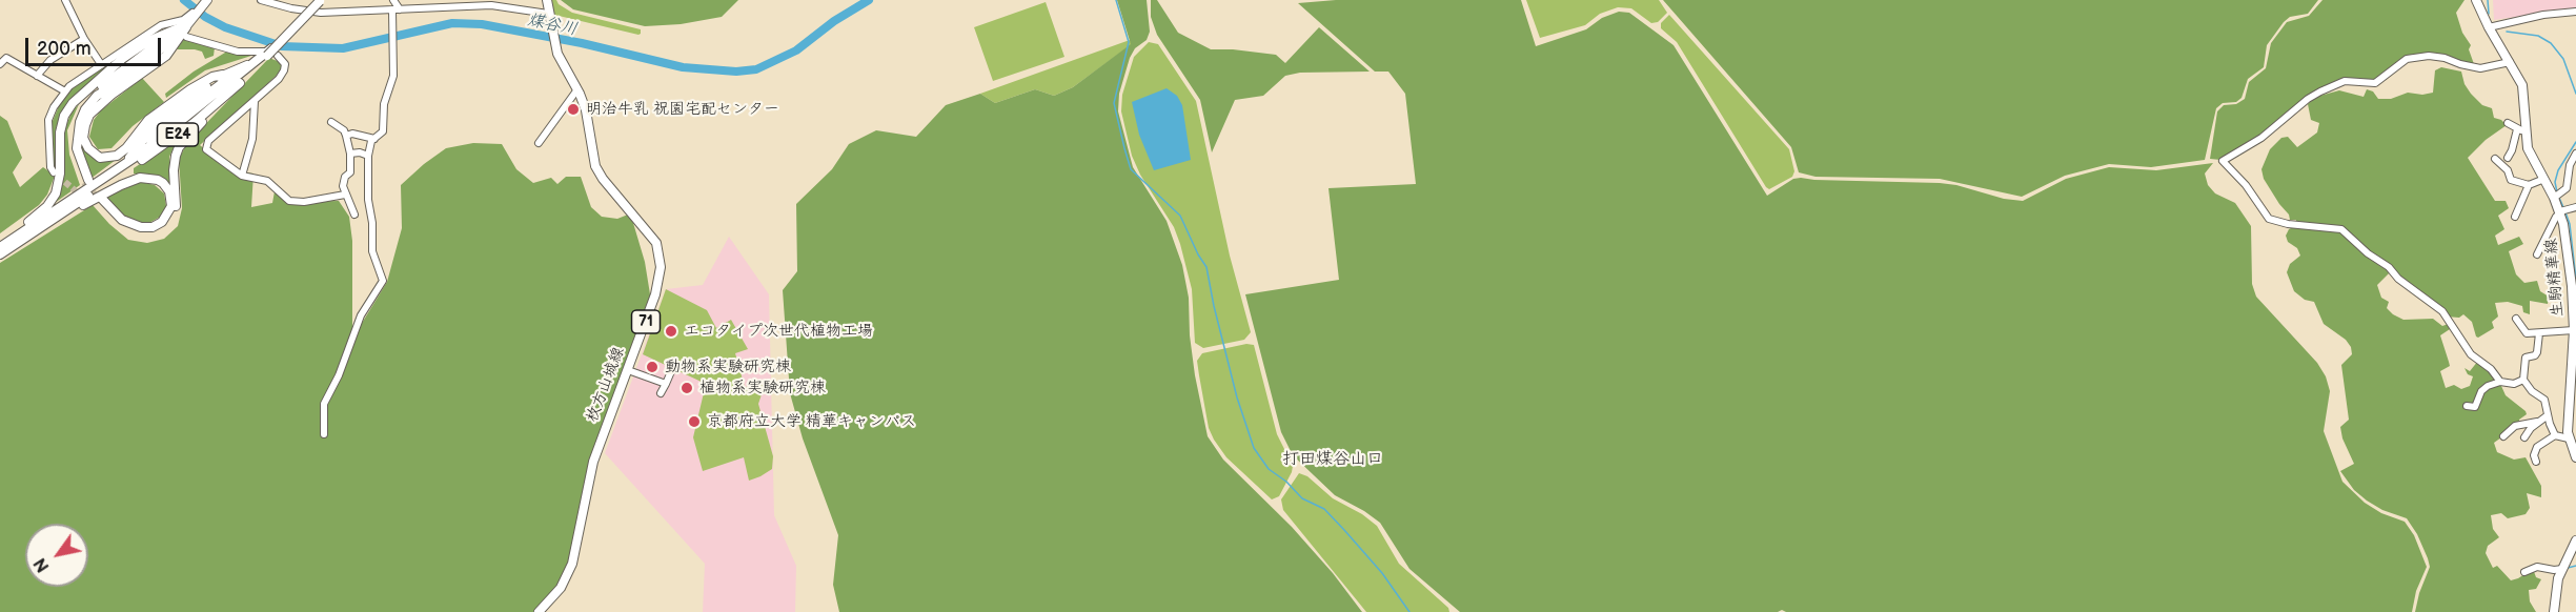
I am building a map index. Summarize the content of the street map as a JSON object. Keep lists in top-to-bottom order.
{
  "streets": {
    "highway": ["E24"],
    "main road": ["生駒精華線", "71", "枚方山城線"]
  },
  "districts": ["打田煤谷山口"],
  "water": ["煤谷川"],
  "places": [
    "明治牛乳 祝園宅配センター",
    "エコタイプ次世代植物工場",
    "動物系実験研究棟",
    "植物系実験研究棟",
    "京都府立大学 精華キャンパス"
  ],
  "scale_bar": "200 m",
  "north": "bottom left"
}
